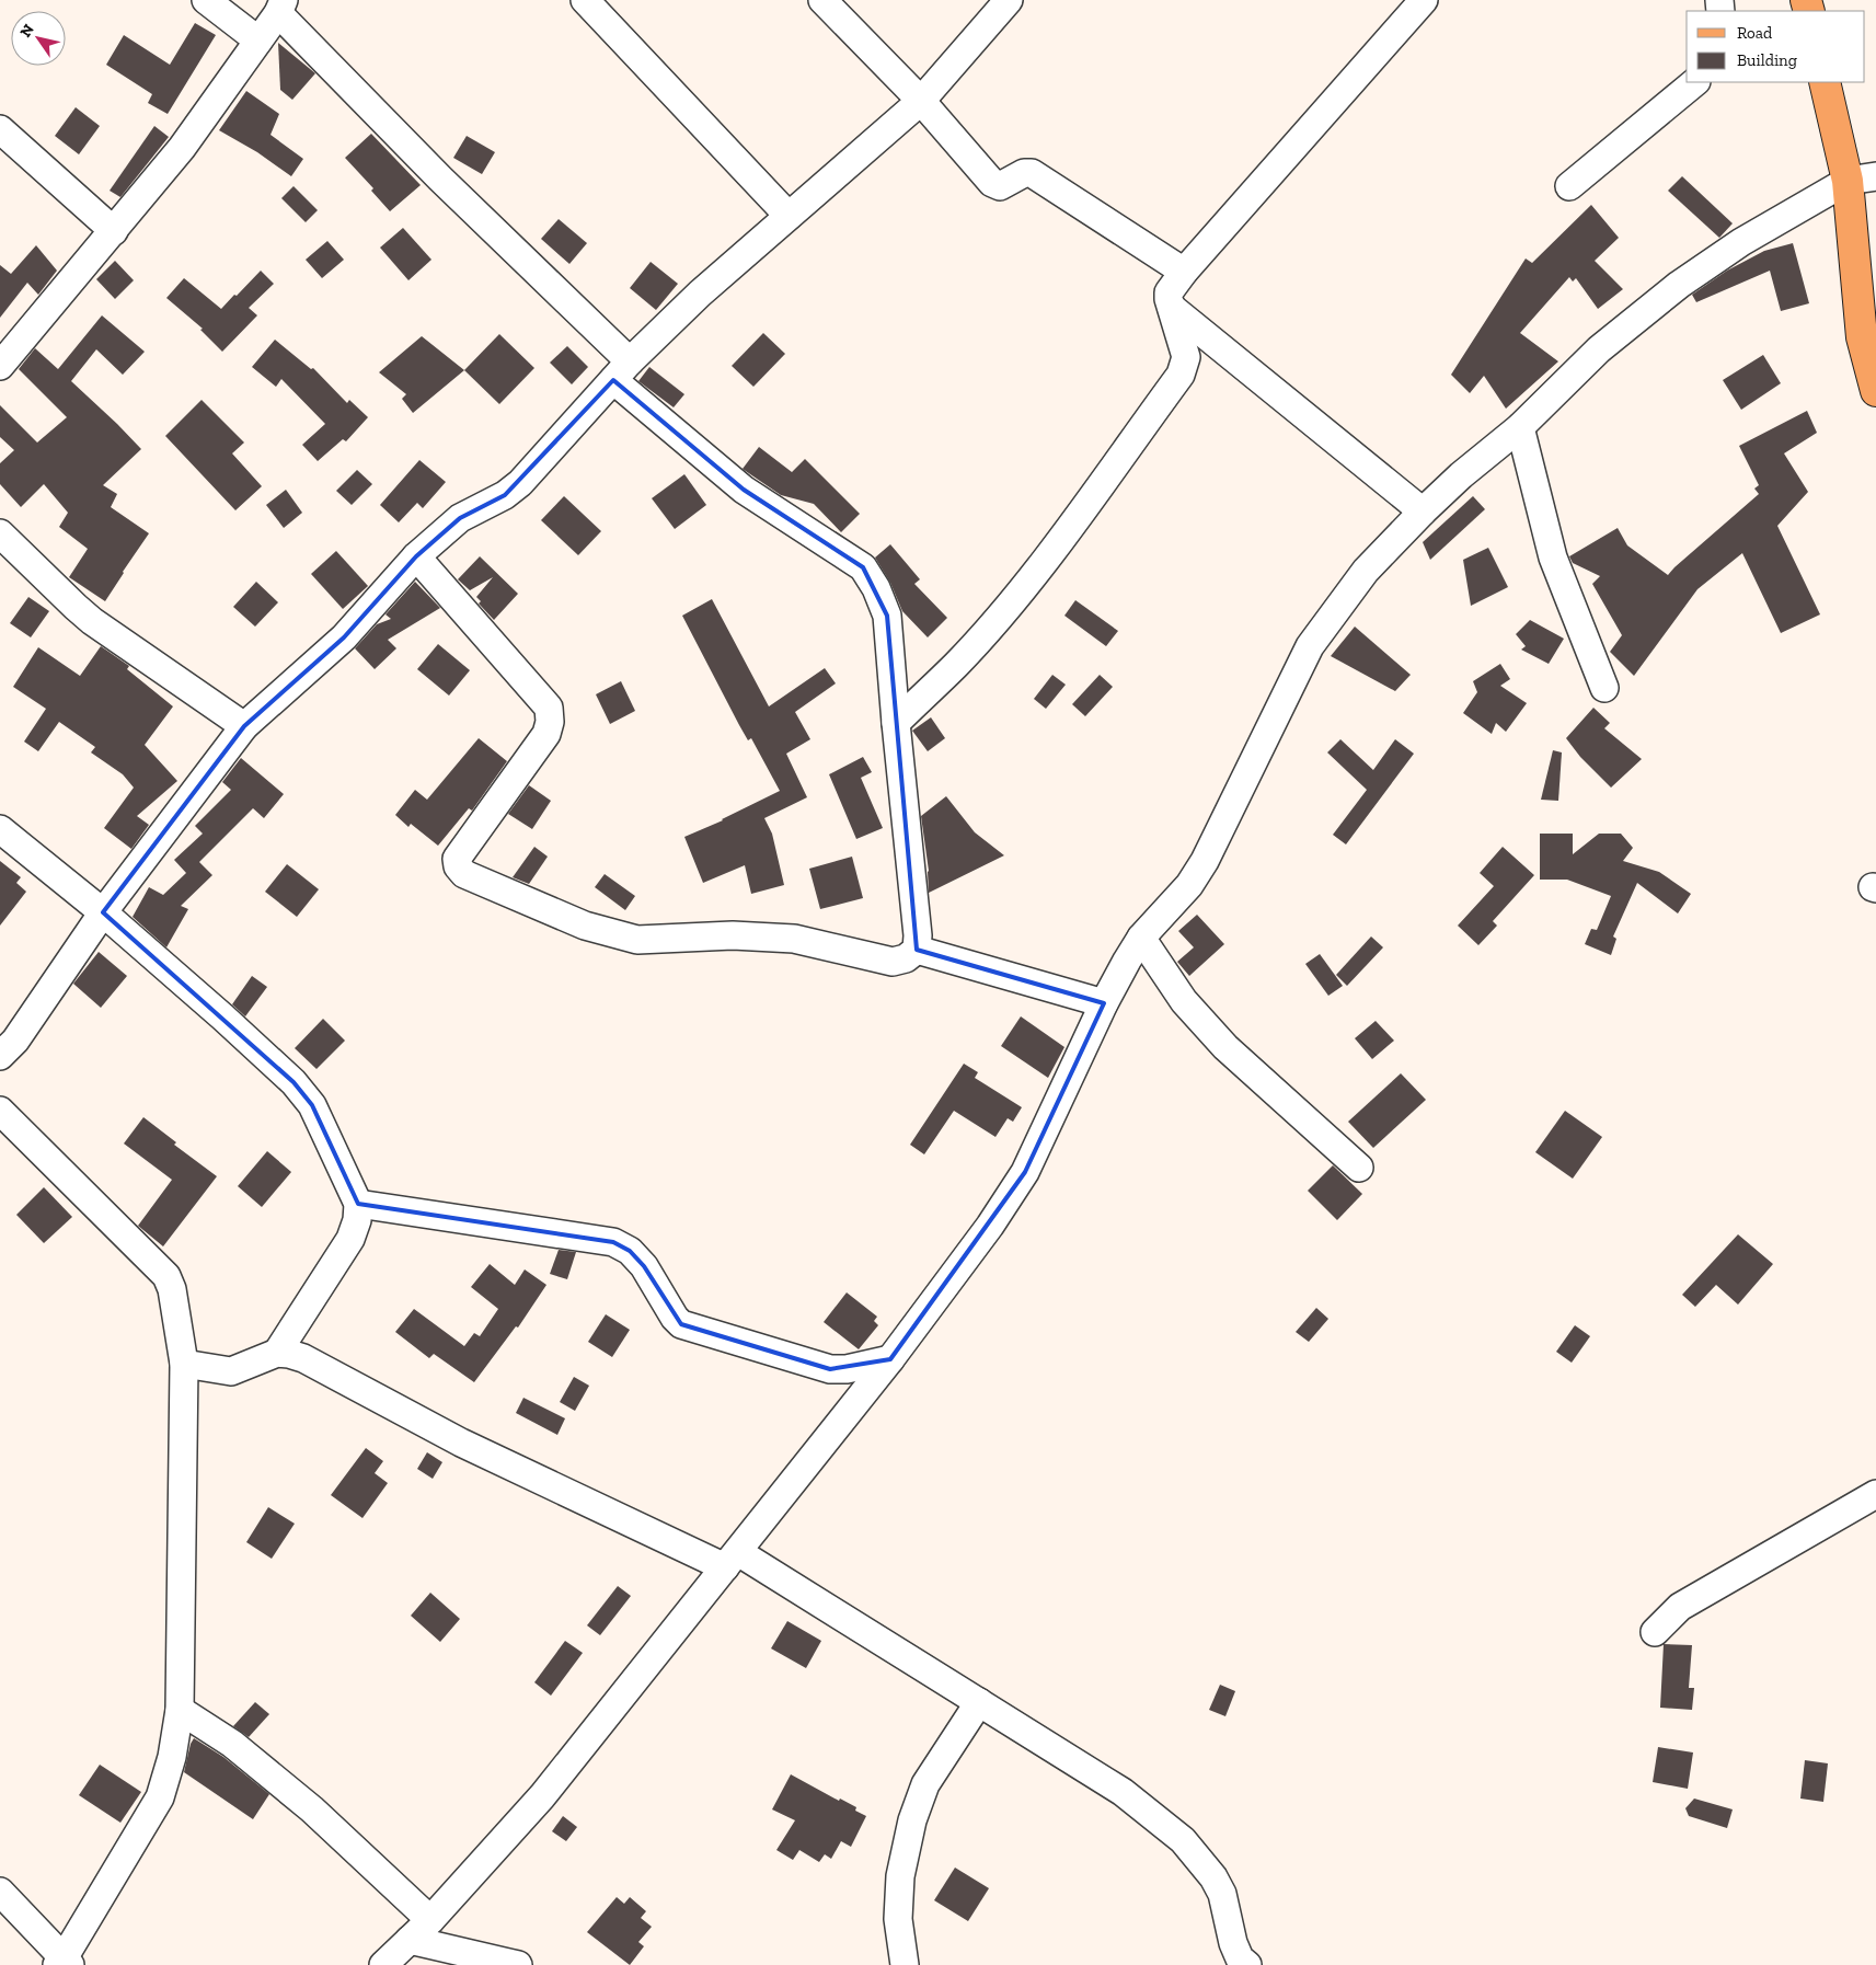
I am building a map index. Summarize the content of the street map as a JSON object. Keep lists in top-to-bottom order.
{
  "legend": ["Road", "Building"],
  "north": "top left"
}
